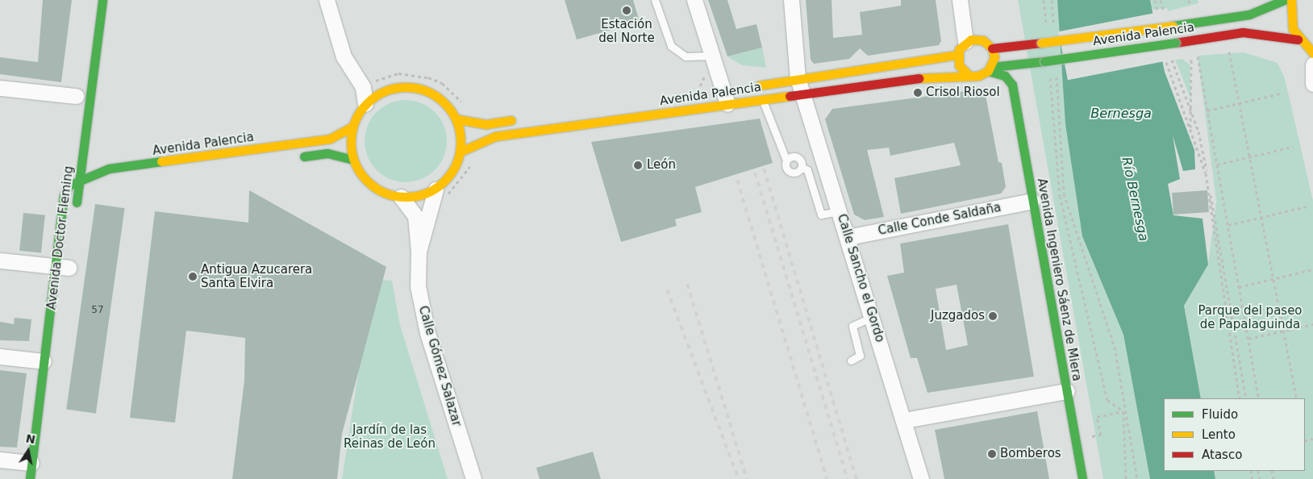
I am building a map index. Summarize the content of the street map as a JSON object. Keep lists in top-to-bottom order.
{
  "streets": {
    "main road": ["Avenida Palencia", "Avenida Doctor Fleming", "Avenida Ingeniero Sáenz de Miera"],
    "street": ["Calle Conde Saldaña", "Calle Sancho el Gordo", "Calle Gómez Salazar"]
  },
  "crossings": [
    ["Avenida Palencia", "Avenida Doctor Fleming"],
    ["Avenida Palencia", "Calle Sancho el Gordo"],
    ["Avenida Palencia", "Calle Gómez Salazar"],
    ["Calle Conde Saldaña", "Calle Sancho el Gordo"],
    ["Calle Conde Saldaña", "Avenida Ingeniero Sáenz de Miera"]
  ],
  "water": ["Bernesga", "Río Bernesga"],
  "parks": ["Parque del paseo de Papalaguinda", "Jardín de las Reinas de León"],
  "places": [
    "Estación del Norte",
    "Crisol Riosol",
    "León",
    "Antigua Azucarera Santa Elvira",
    "Juzgados",
    "Bomberos"
  ],
  "house_numbers": ["57"],
  "legend": ["Fluido", "Lento", "Atasco"],
  "north": "top"
}
